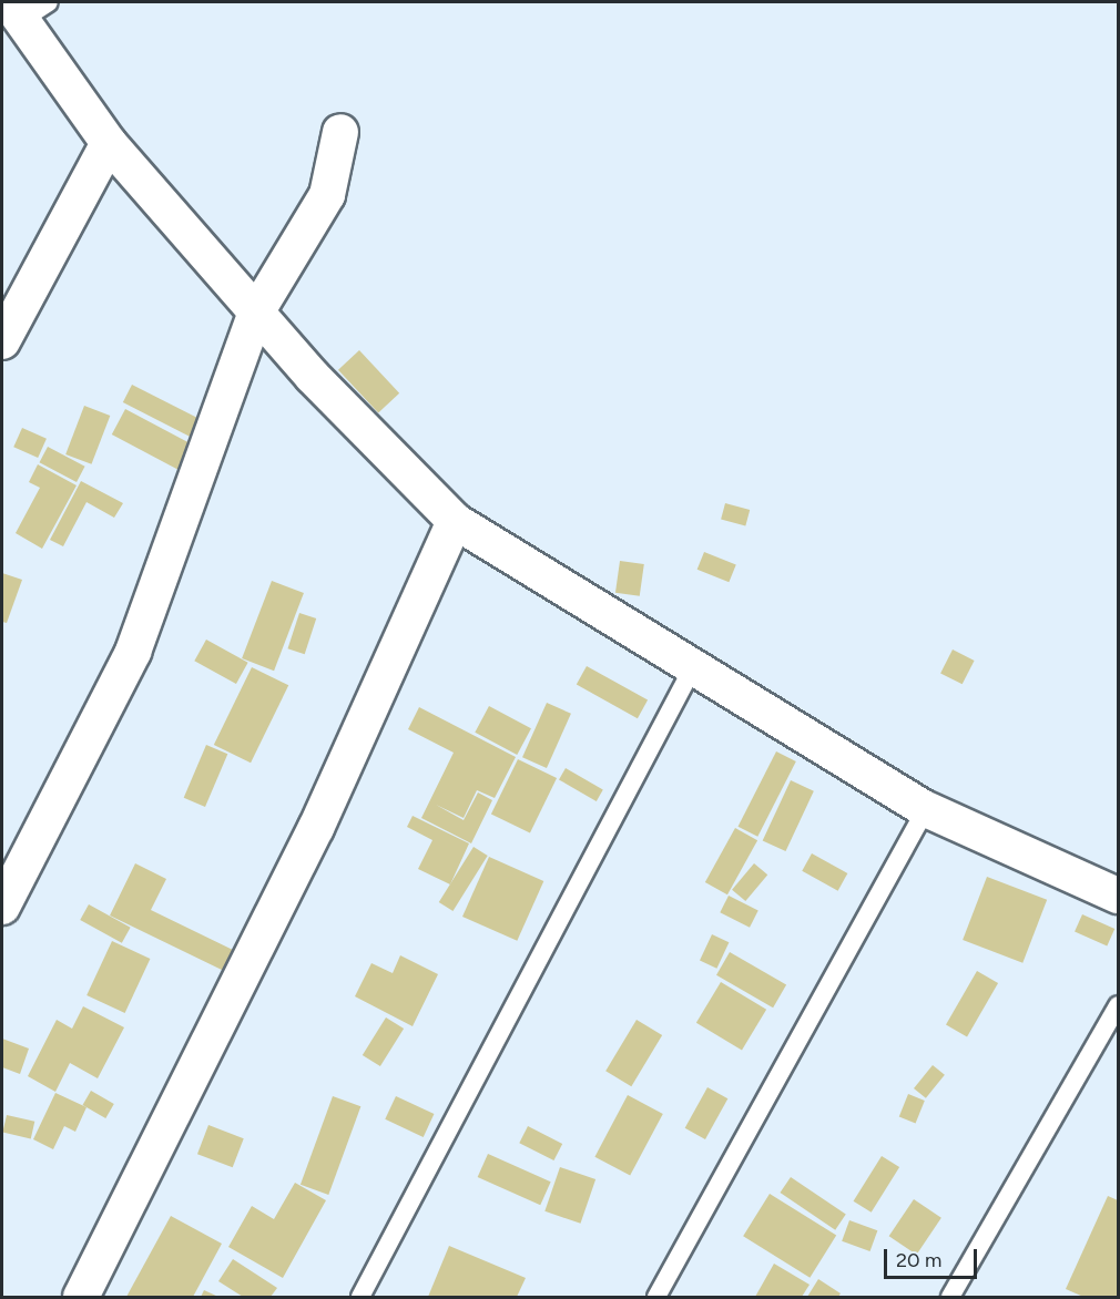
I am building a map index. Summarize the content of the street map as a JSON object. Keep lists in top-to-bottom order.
{
  "scale_bar": "20 m"
}
